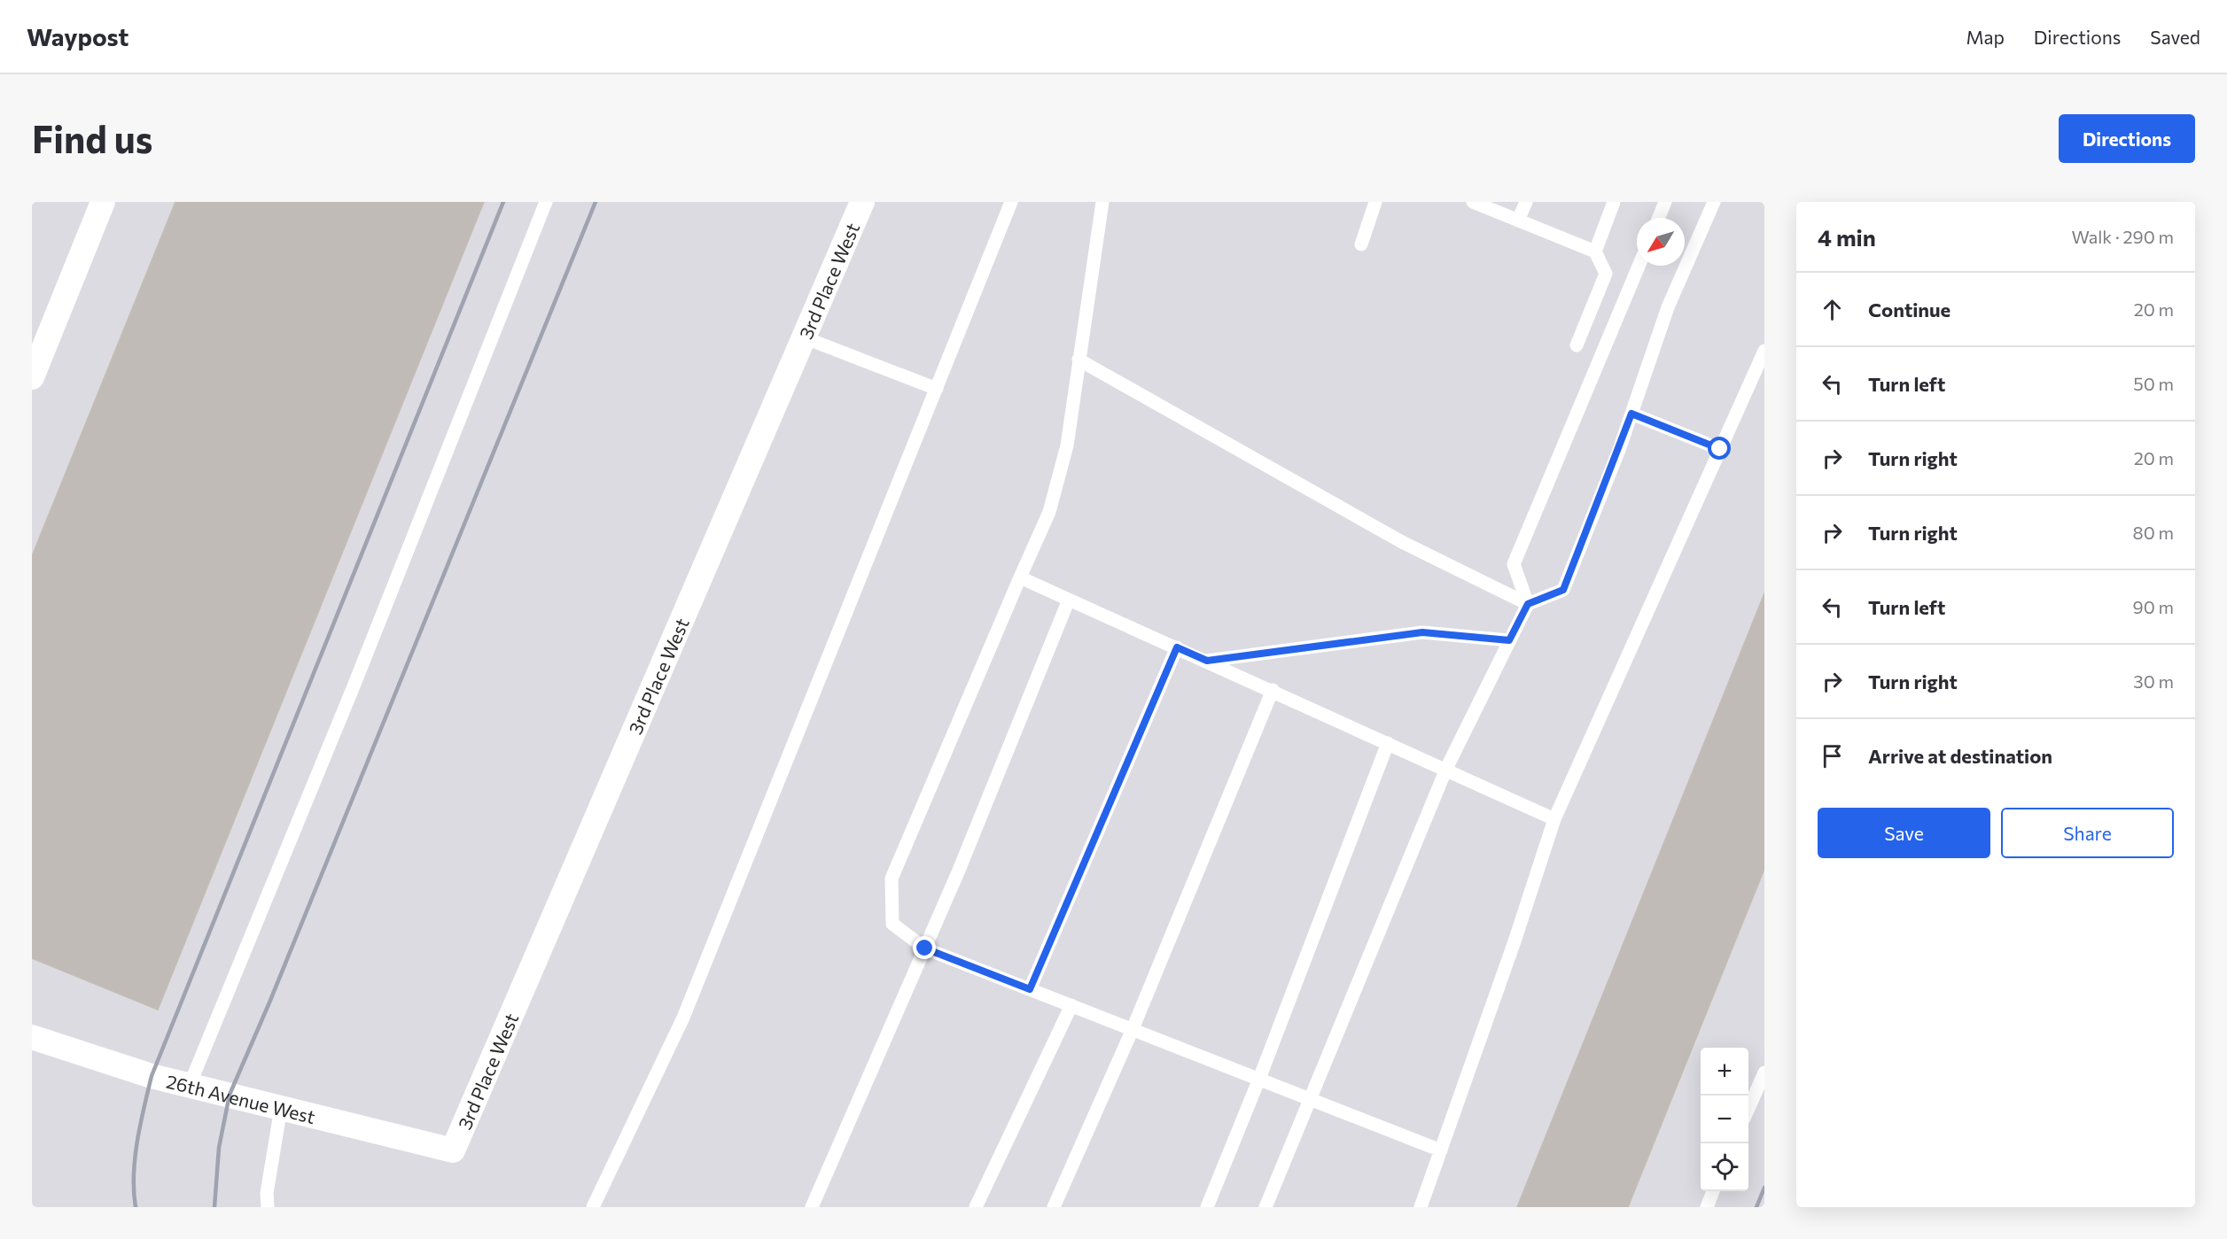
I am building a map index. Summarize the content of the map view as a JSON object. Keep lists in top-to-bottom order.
{
  "streets": {
    "street": ["3rd Place West", "26th Avenue West"]
  },
  "crossings": [
    ["3rd Place West", "26th Avenue West"]
  ],
  "north": "bottom left",
  "page": {
    "header": "Waypost",
    "nav": ["Map", "Directions", "Saved"],
    "buttons": [
      "Directions",
      ["Save", "Share"]
    ],
    "title": "Find us",
    "heading": ["4 min", "Walk · 290 m"],
    "list": [
      ["Continue", "20 m"],
      ["Turn left", "50 m"],
      ["Turn right", "20 m"],
      ["Turn right", "80 m"],
      ["Turn left", "90 m"],
      ["Turn right", "30 m"],
      "Arrive at destination"
    ],
    "map_buttons": ["+", "−"]
  }
}
